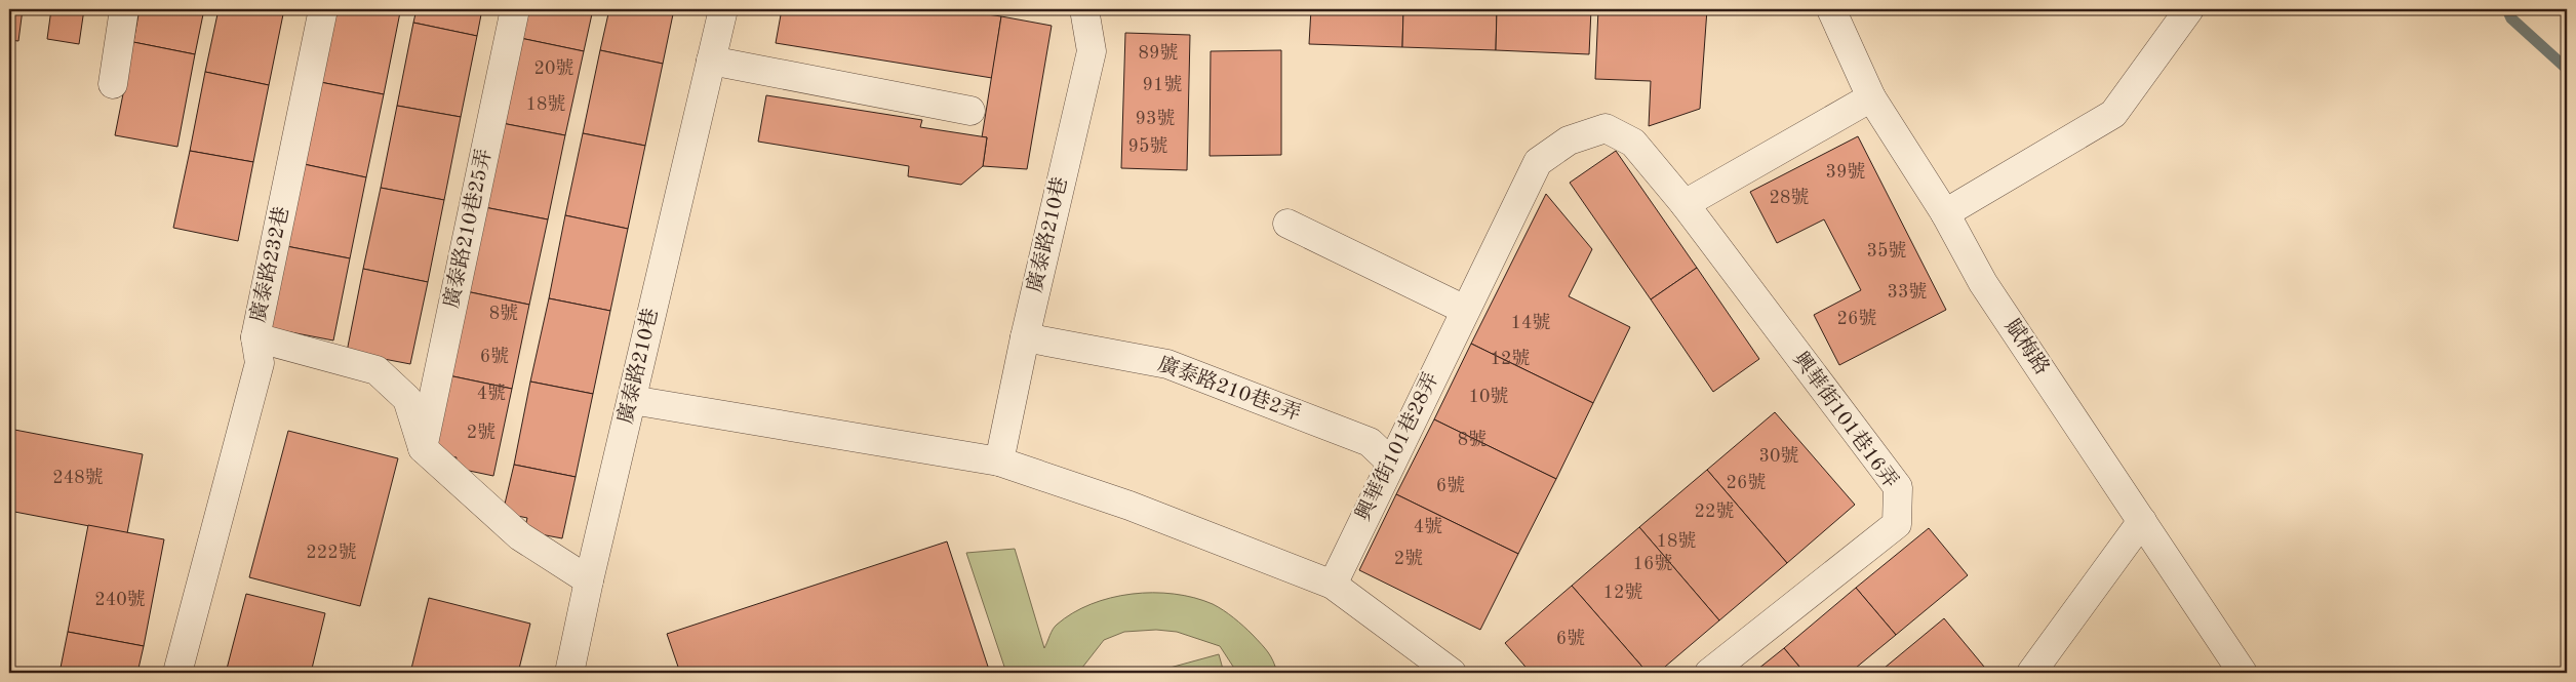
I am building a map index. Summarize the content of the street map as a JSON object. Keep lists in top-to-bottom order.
{
  "streets": {
    "street": [
      "廣泰路210巷25弄",
      "廣泰路210巷",
      "廣泰路232巷",
      "賦梅路",
      "廣泰路210巷2弄",
      "興華街101巷16弄",
      "興華街101巷28弄"
    ]
  },
  "crossings": [
    ["廣泰路210巷25弄", "廣泰路232巷"],
    ["廣泰路210巷", "廣泰路210巷2弄"],
    ["廣泰路210巷2弄", "興華街101巷28弄"],
    ["興華街101巷16弄", "興華街101巷28弄"]
  ],
  "house_numbers": [
    "89號",
    "20號",
    "91號",
    "18號",
    "93號",
    "95號",
    "39號",
    "28號",
    "35號",
    "33號",
    "8號",
    "26號",
    "14號",
    "6號",
    "12號",
    "4號",
    "10號",
    "2號",
    "8號",
    "30號",
    "248號",
    "26號",
    "6號",
    "22號",
    "4號",
    "18號",
    "222號",
    "2號",
    "16號",
    "12號",
    "240號",
    "6號"
  ]
}
